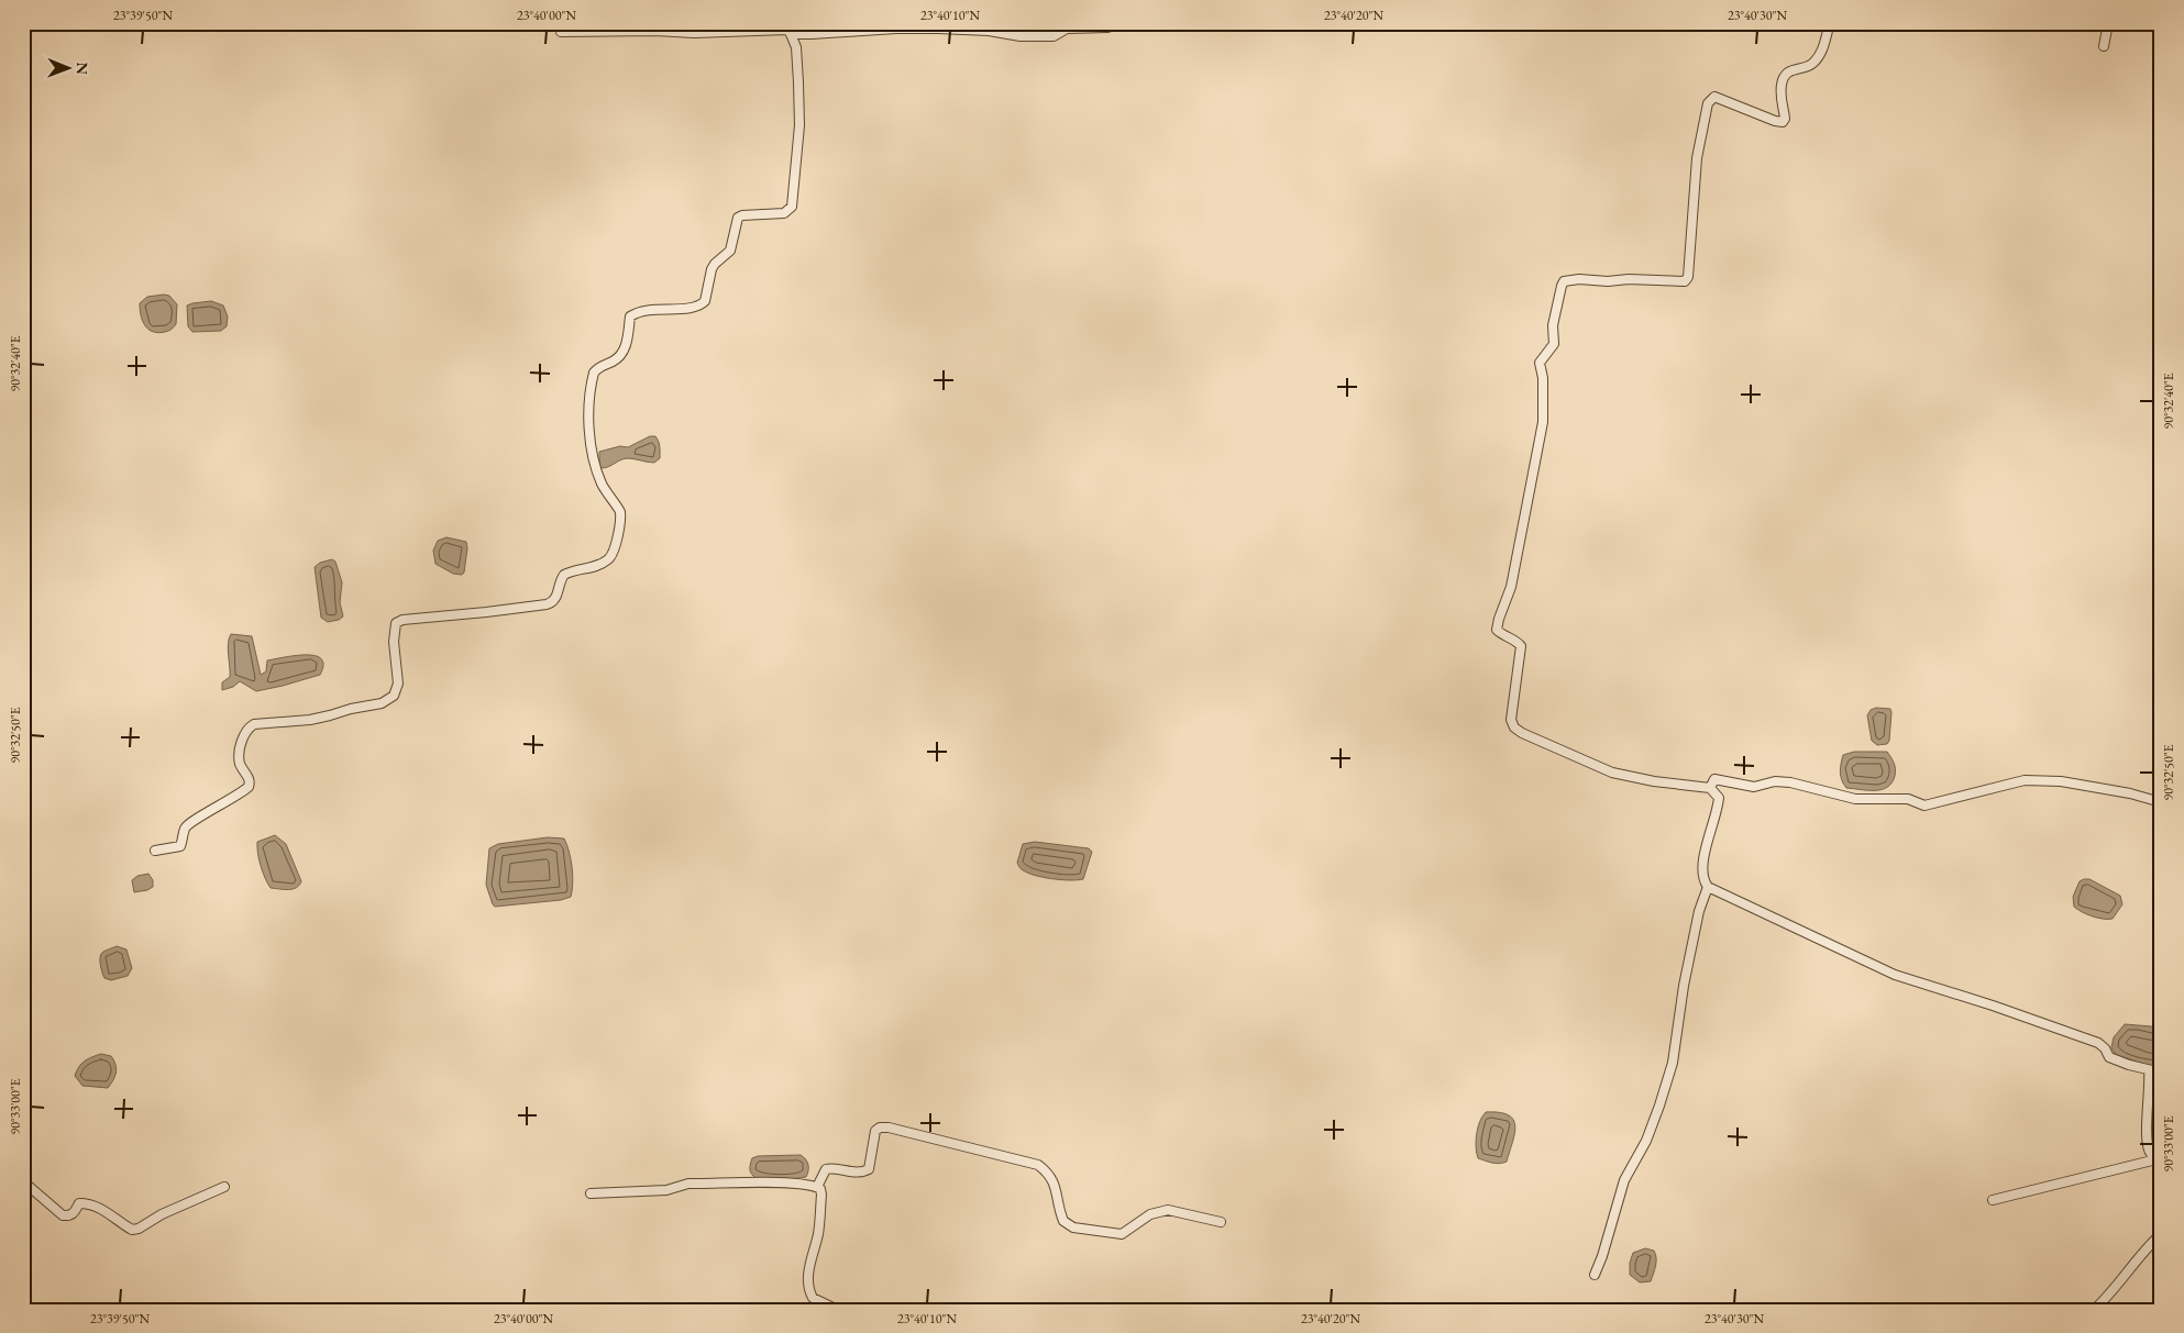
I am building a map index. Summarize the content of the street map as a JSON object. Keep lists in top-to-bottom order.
{
  "north": "right",
  "coordinates": [
    "23°39'50\"N",
    "23°40'00\"N",
    "23°40'10\"N",
    "23°40'20\"N",
    "23°40'30\"N",
    "90°32'40\"E",
    "90°32'50\"E",
    "90°33'00\"E"
  ]
}
